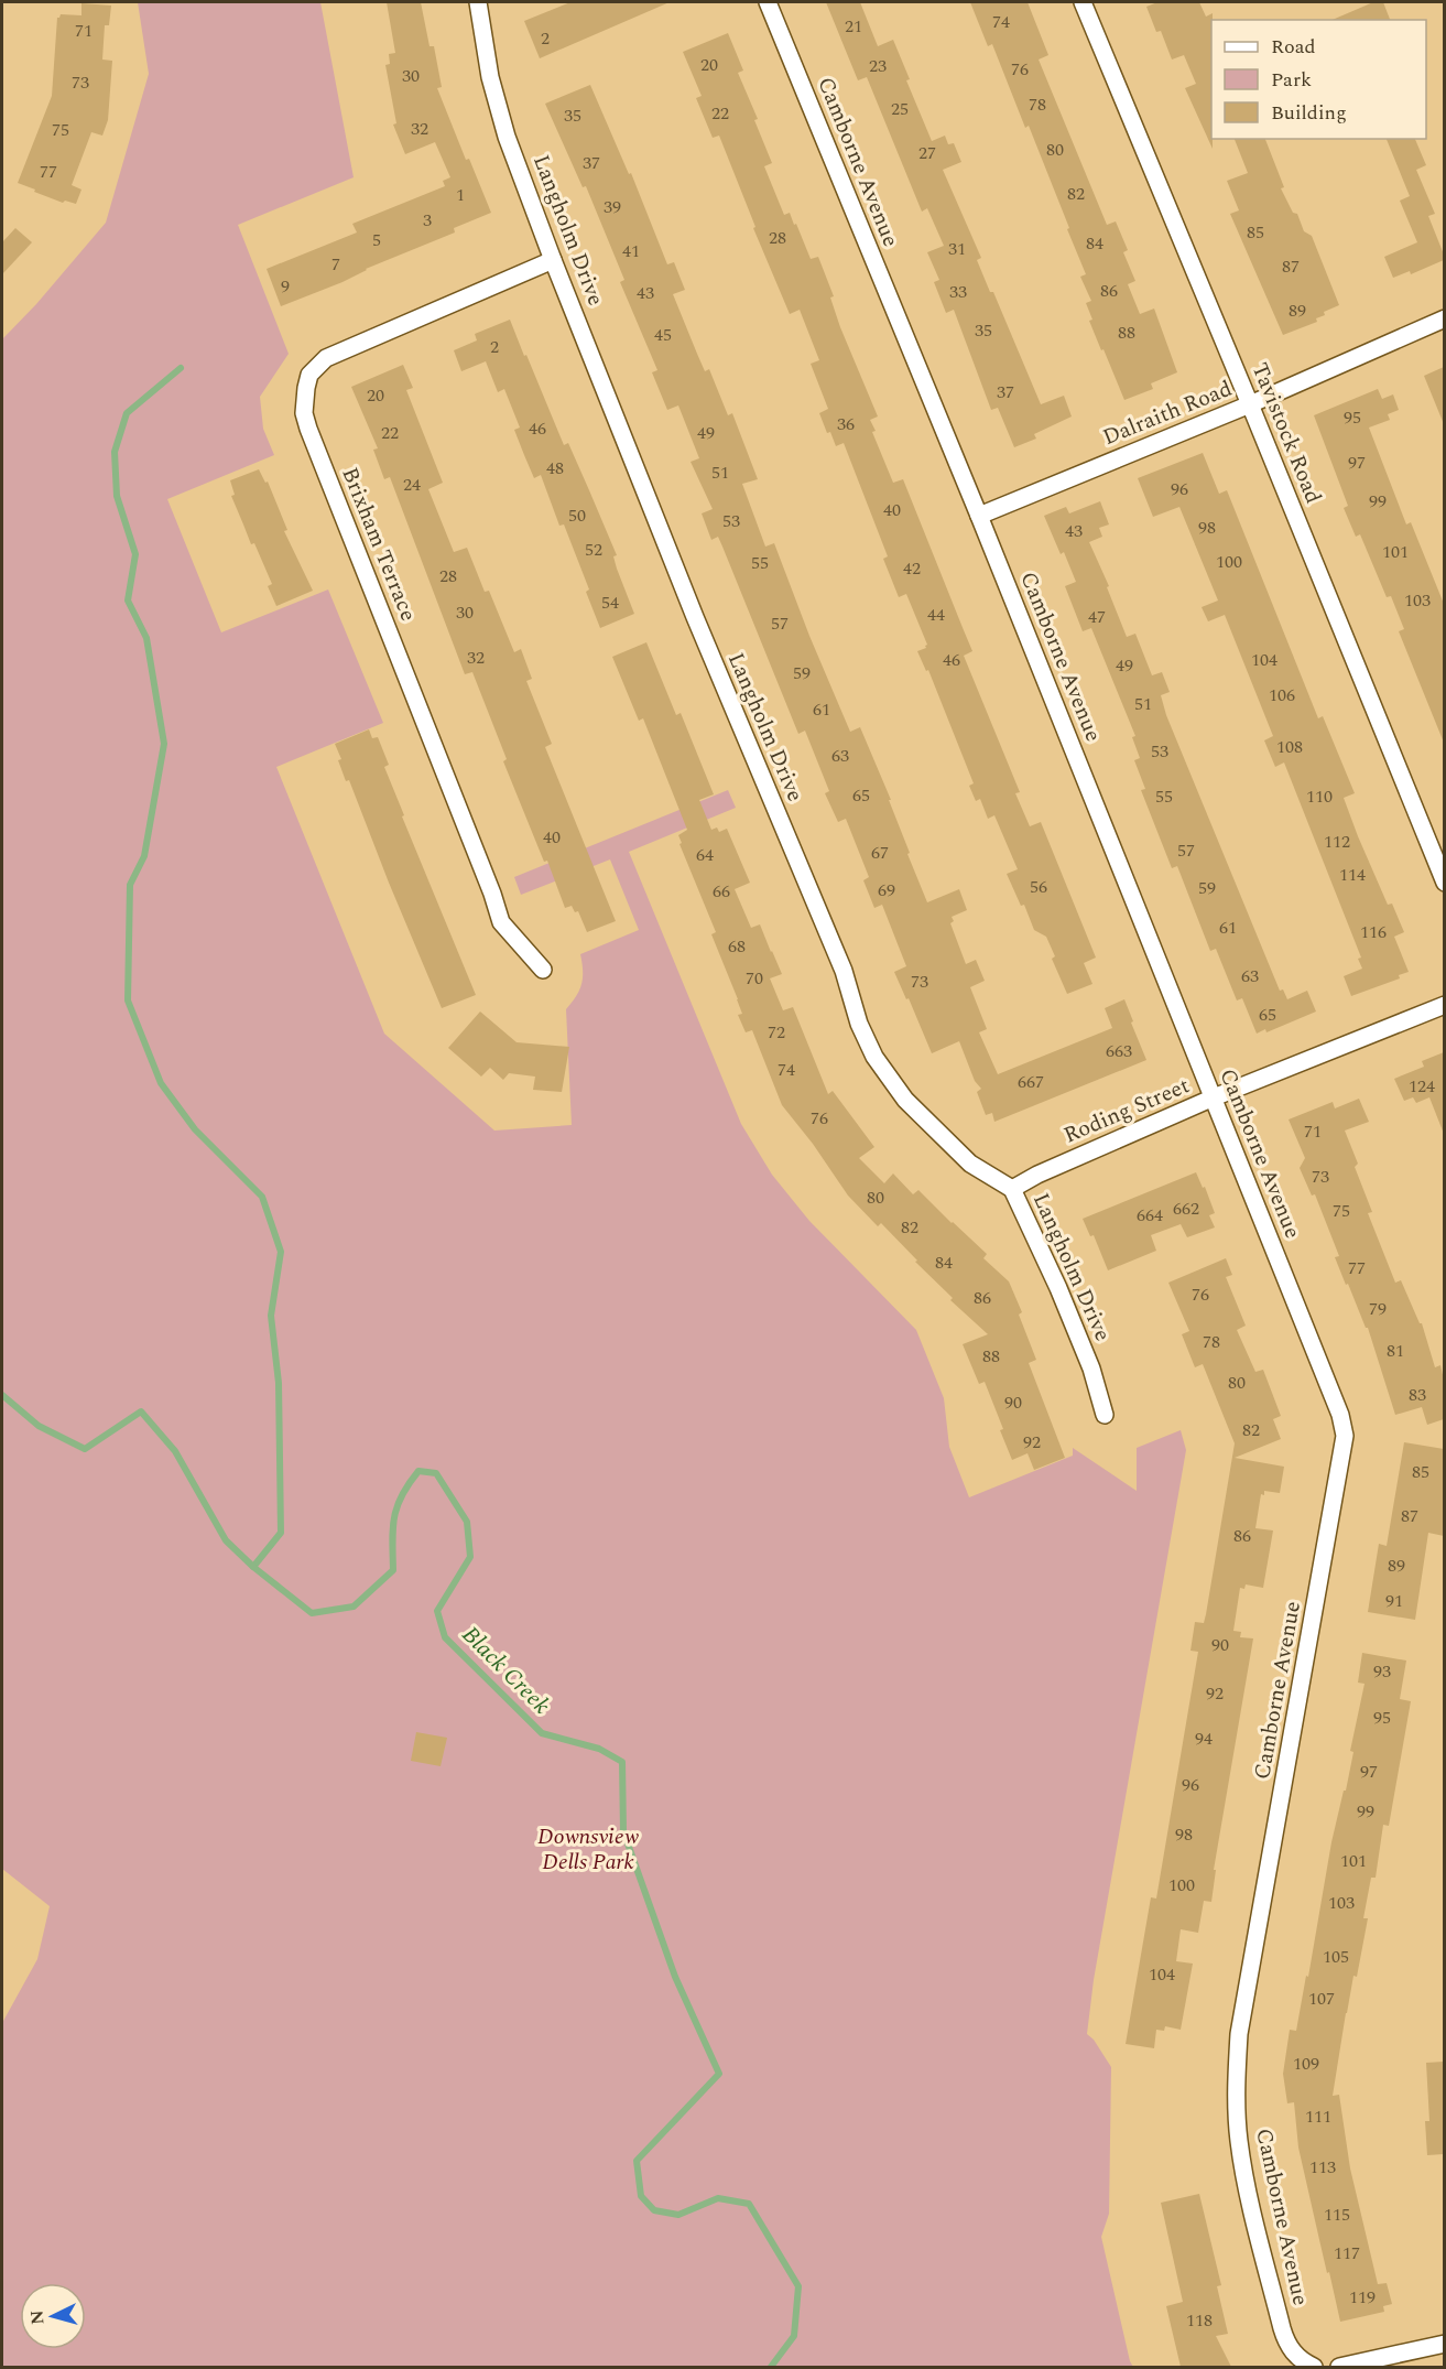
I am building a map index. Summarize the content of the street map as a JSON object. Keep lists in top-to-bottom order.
{
  "streets": {
    "street": [
      "Camborne Avenue",
      "Langholm Drive",
      "Dalraith Road",
      "Tavistock Road",
      "Brixham Terrace",
      "Roding Street"
    ]
  },
  "crossings": [
    ["Camborne Avenue", "Dalraith Road"],
    ["Camborne Avenue", "Roding Street"],
    ["Langholm Drive", "Brixham Terrace"],
    ["Langholm Drive", "Roding Street"],
    ["Dalraith Road", "Tavistock Road"]
  ],
  "water": ["Black Creek"],
  "parks": ["Downsview Dells Park"],
  "house_numbers": [
    "74",
    "21",
    "71",
    "2",
    "20",
    "23",
    "76",
    "30",
    "73",
    "78",
    "25",
    "22",
    "35",
    "32",
    "75",
    "80",
    "27",
    "37",
    "77",
    "82",
    "1",
    "39",
    "3",
    "85",
    "28",
    "5",
    "84",
    "31",
    "41",
    "7",
    "87",
    "9",
    "86",
    "33",
    "43",
    "89",
    "35",
    "88",
    "45",
    "2",
    "37",
    "20",
    "95",
    "36",
    "46",
    "22",
    "49",
    "97",
    "48",
    "51",
    "24",
    "96",
    "99",
    "40",
    "50",
    "53",
    "98",
    "43",
    "52",
    "101",
    "100",
    "55",
    "42",
    "28",
    "103",
    "54",
    "30",
    "44",
    "47",
    "57",
    "32",
    "46",
    "104",
    "49",
    "59",
    "106",
    "51",
    "61",
    "108",
    "53",
    "63",
    "65",
    "55",
    "110",
    "40",
    "112",
    "57",
    "67",
    "64",
    "114",
    "56",
    "59",
    "69",
    "66",
    "61",
    "116",
    "68",
    "63",
    "70",
    "73",
    "65",
    "72",
    "663",
    "74",
    "667",
    "124",
    "76",
    "71",
    "73",
    "80",
    "662",
    "75",
    "664",
    "82",
    "84",
    "77",
    "76",
    "86",
    "79",
    "78",
    "81",
    "88",
    "80",
    "83",
    "90",
    "82",
    "92",
    "85",
    "87",
    "86",
    "89",
    "91",
    "90",
    "93",
    "92",
    "95",
    "94",
    "97",
    "96",
    "99",
    "98",
    "101",
    "100",
    "103",
    "105",
    "104",
    "107",
    "109",
    "111",
    "113",
    "115",
    "117",
    "119",
    "118"
  ],
  "legend": ["Road", "Park", "Building"],
  "north": "left"
}
